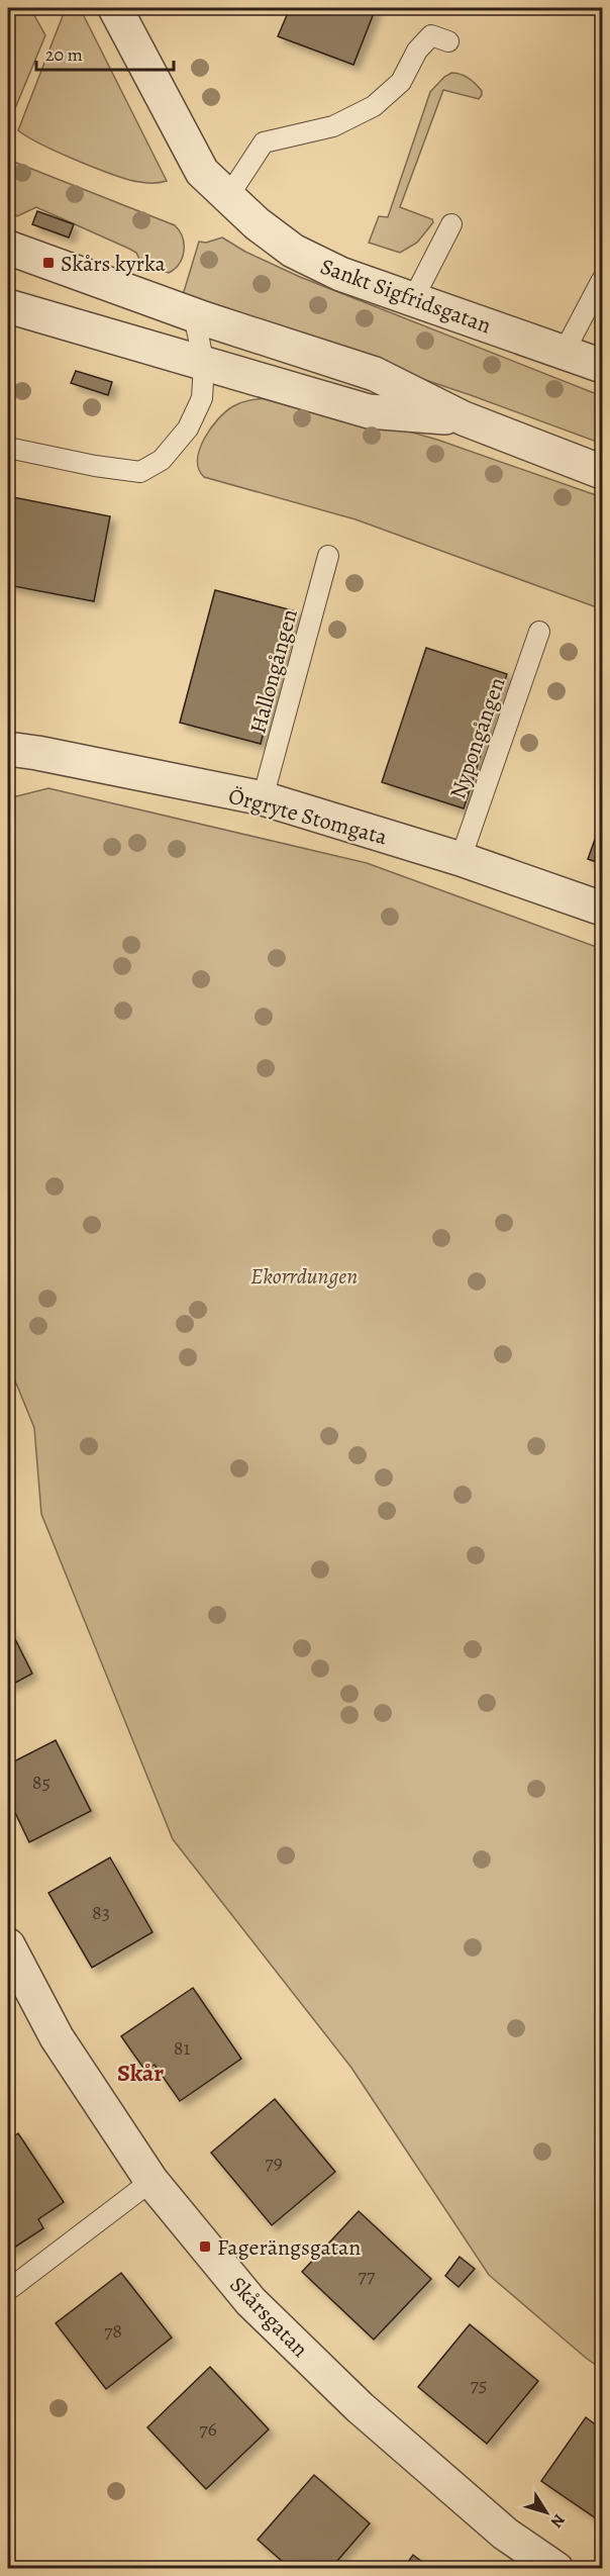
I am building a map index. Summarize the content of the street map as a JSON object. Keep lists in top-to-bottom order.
{
  "streets": {
    "street": ["Sankt Sigfridsgatan", "Örgryte Stomgata", "Skårsgatan"],
    "lane": ["Hallongången", "Nypongången"]
  },
  "crossings": [
    ["Hallongången", "Örgryte Stomgata"],
    ["Nypongången", "Örgryte Stomgata"]
  ],
  "districts": ["Skår"],
  "parks": ["Ekorrdungen"],
  "places": {
    "transit": ["Skårs kyrka", "Fagerängsgatan"]
  },
  "house_numbers": [
    "85",
    "83",
    "81",
    "79",
    "77",
    "78",
    "75",
    "76"
  ],
  "scale_bar": "20 m",
  "north": "bottom right"
}
